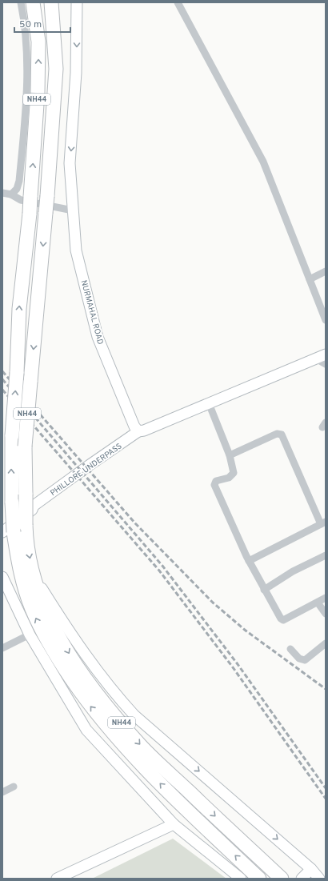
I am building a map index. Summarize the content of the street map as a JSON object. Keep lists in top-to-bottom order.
{
  "streets": {
    "highway": ["NH44"],
    "main road": ["NURMAHAL ROAD", "PHILLORE UNDERPASS"]
  },
  "crossings": [
    ["NH44", "PHILLORE UNDERPASS"],
    ["NURMAHAL ROAD", "PHILLORE UNDERPASS"]
  ],
  "one_way": ["NURMAHAL ROAD"],
  "scale_bar": "50 m"
}
